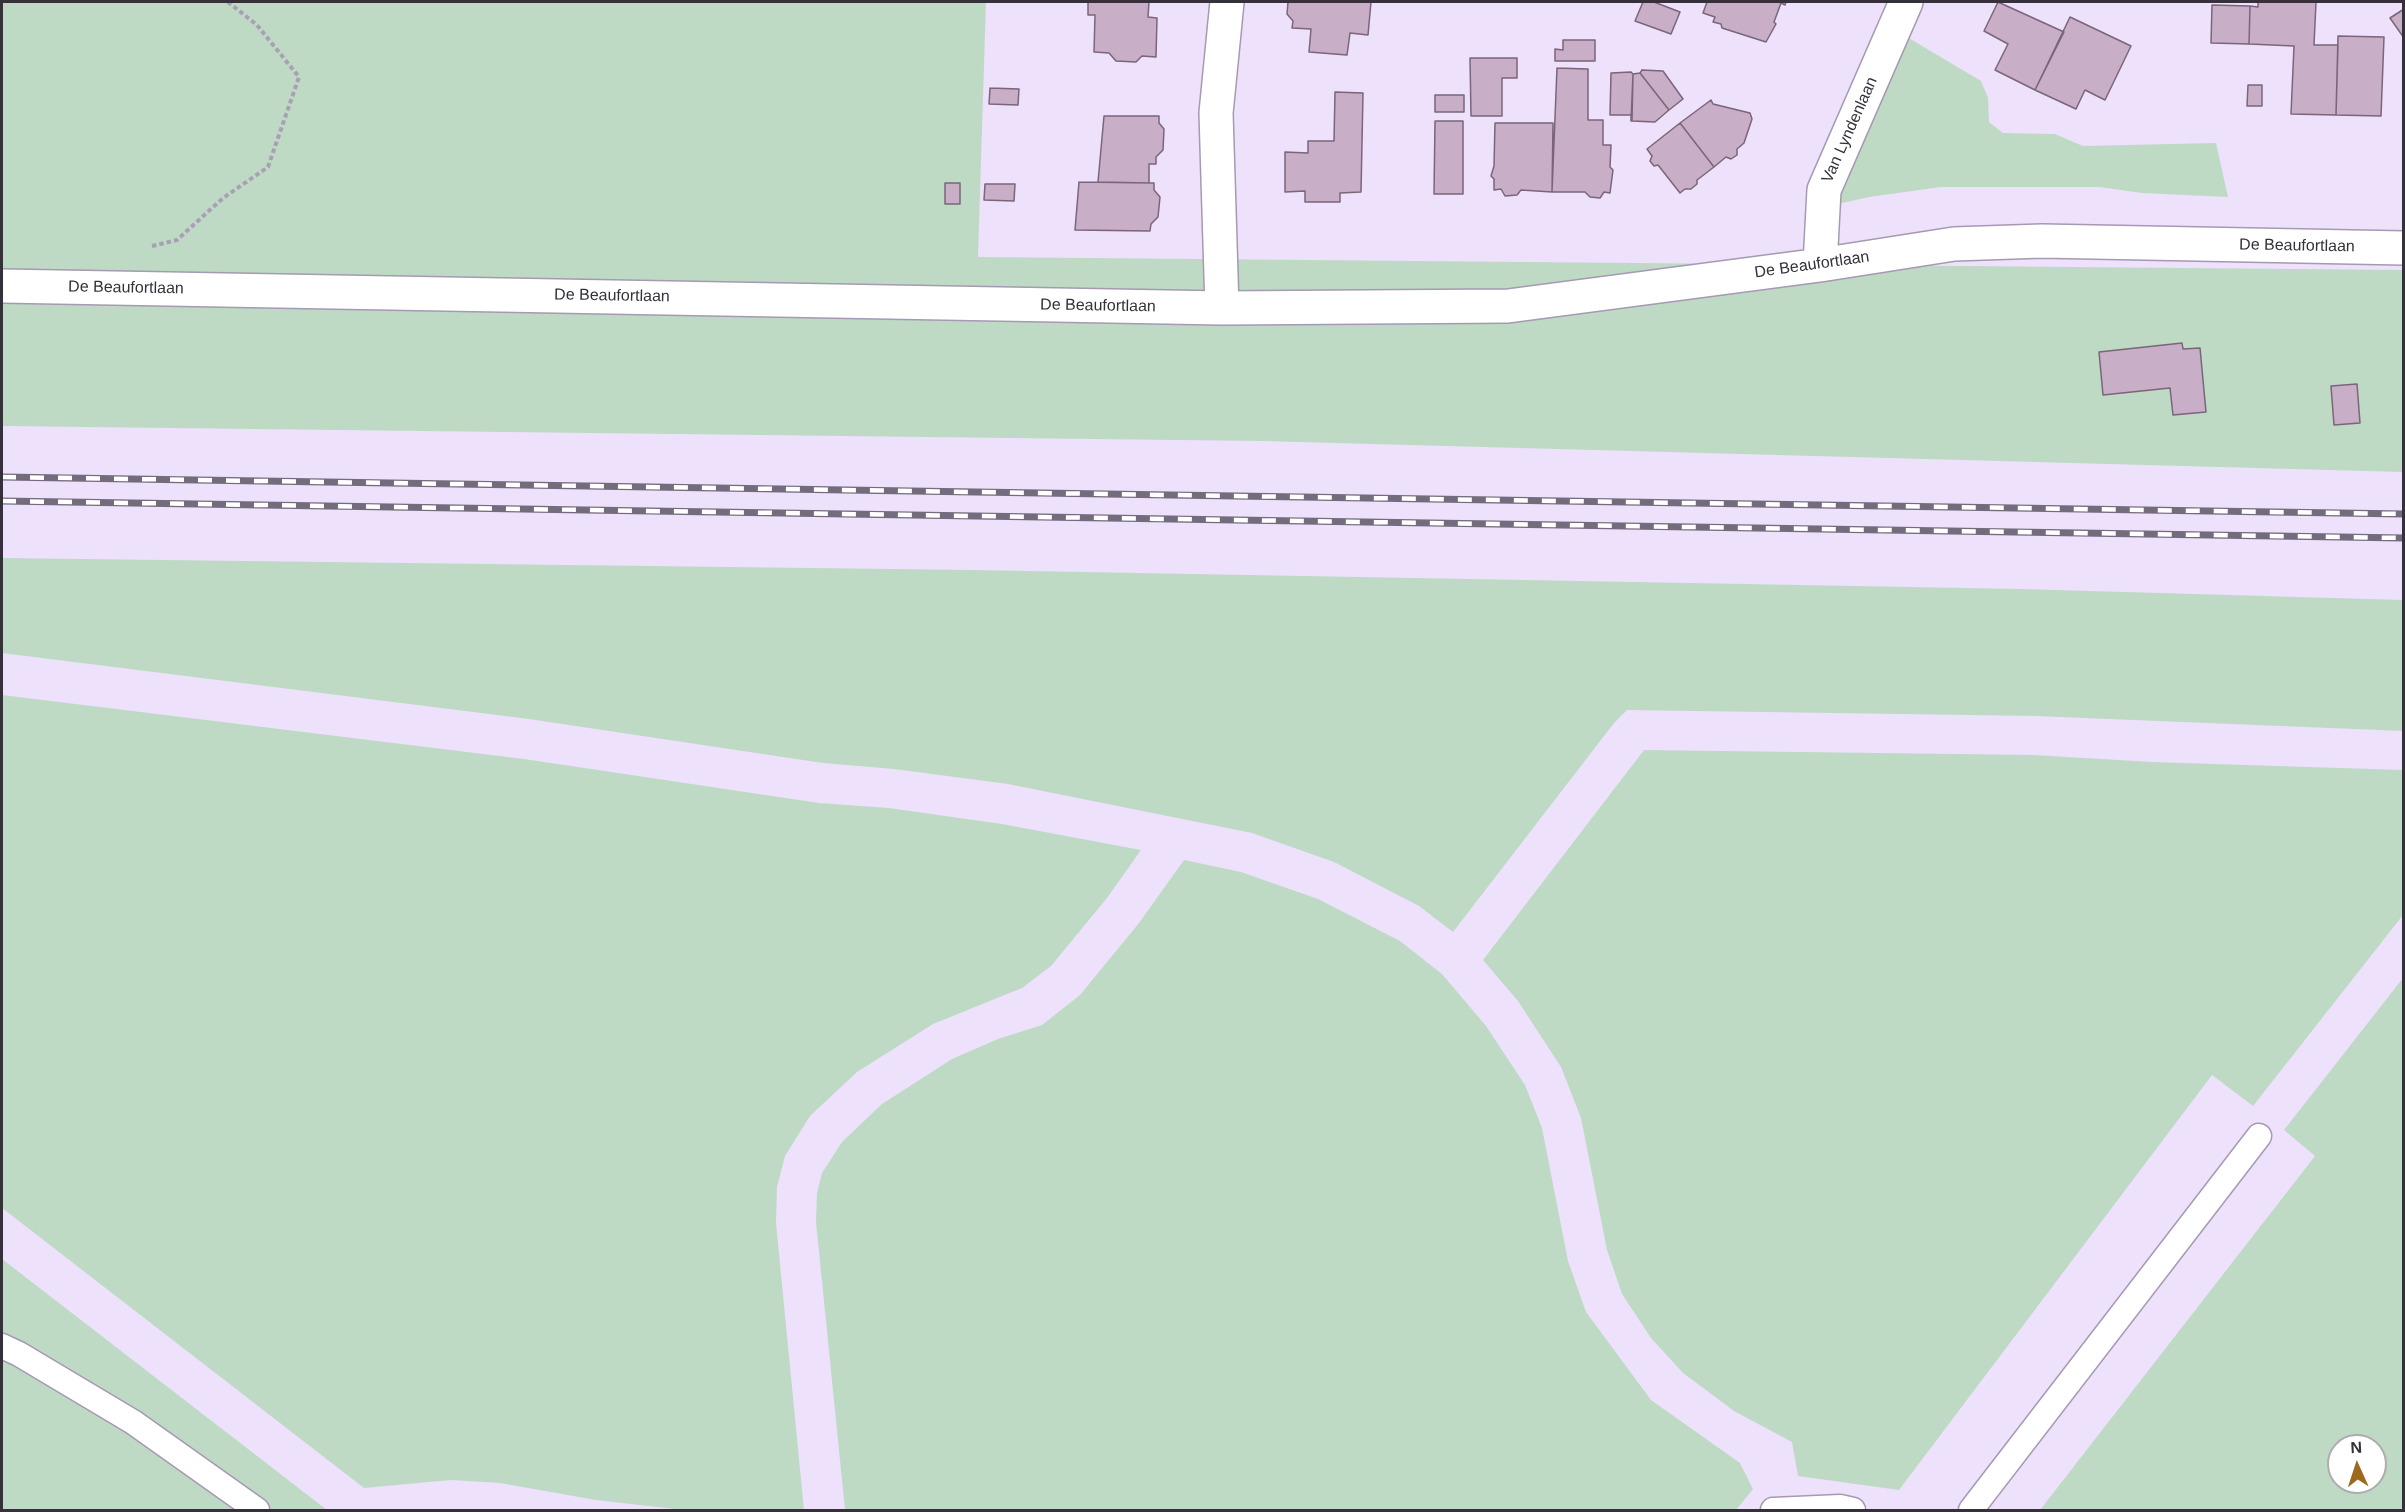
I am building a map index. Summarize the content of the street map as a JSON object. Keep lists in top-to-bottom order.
{
  "streets": {
    "street": ["Van Lyndenlaan", "De Beaufortlaan"]
  },
  "crossings": [
    ["Van Lyndenlaan", "De Beaufortlaan"]
  ],
  "north": "top"
}
